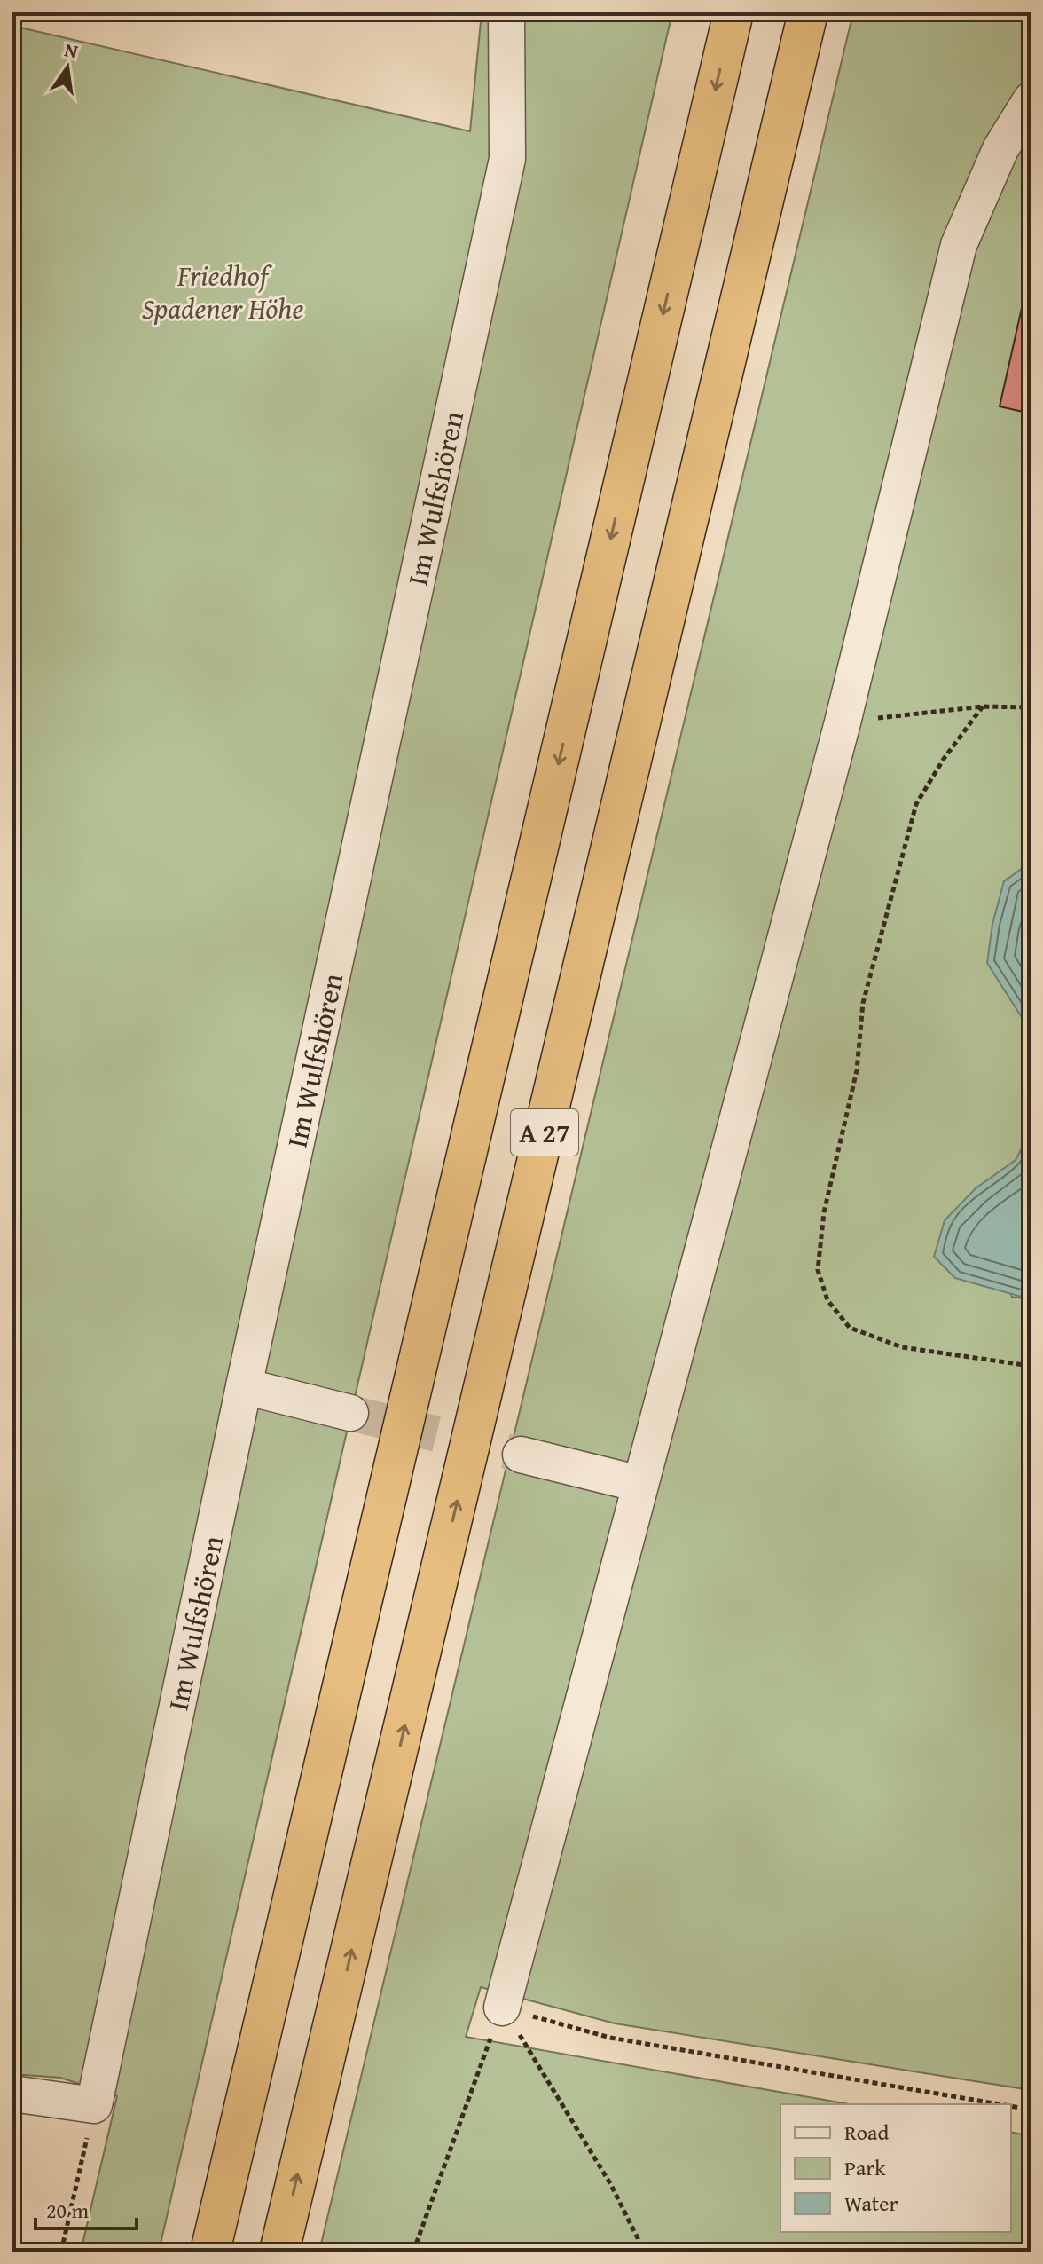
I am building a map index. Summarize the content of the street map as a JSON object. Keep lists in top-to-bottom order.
{
  "streets": {
    "highway": ["A 27"],
    "lane": ["Im Wulfshören"]
  },
  "parks": ["Friedhof Spadener Höhe"],
  "legend": ["Road", "Park", "Water"],
  "scale_bar": "20 m",
  "north": "top"
}
